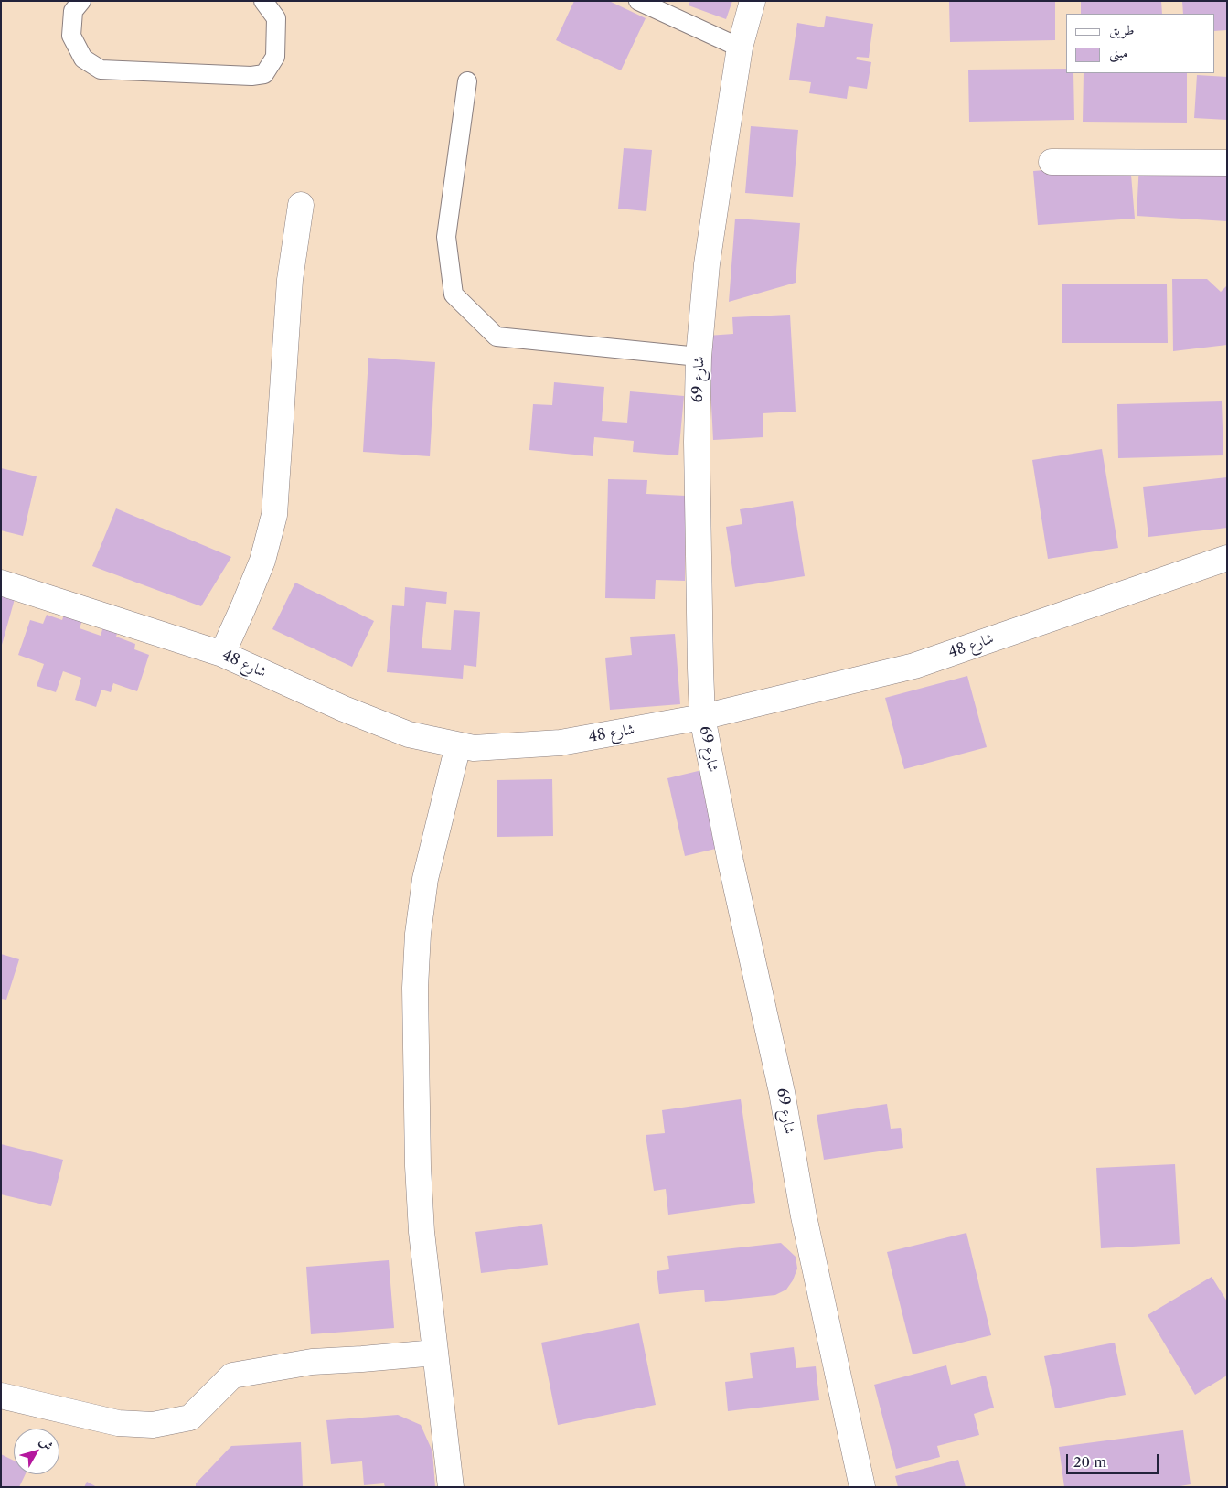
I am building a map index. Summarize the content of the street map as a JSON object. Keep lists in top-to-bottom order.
{
  "streets": {
    "street": ["شارع 69", "شارع 48"]
  },
  "crossings": [
    ["شارع 69", "شارع 48"]
  ],
  "legend": ["طريق", "مبنى"],
  "scale_bar": "20 m",
  "north": "top right"
}
